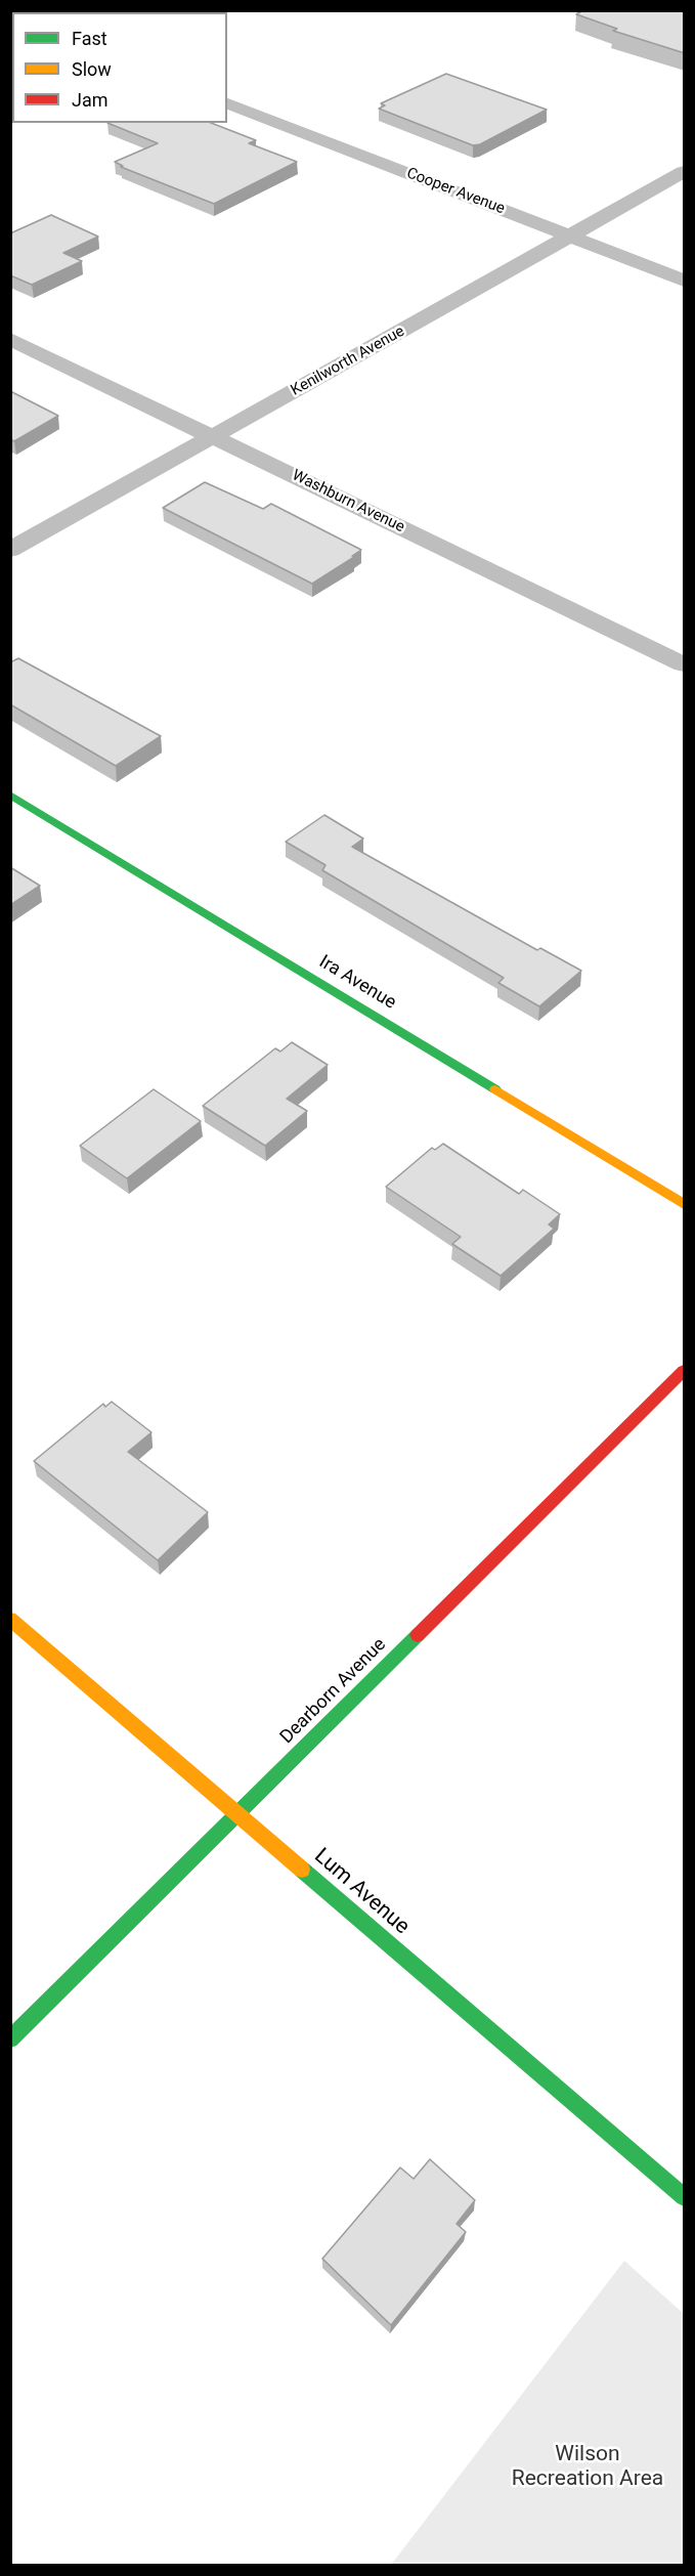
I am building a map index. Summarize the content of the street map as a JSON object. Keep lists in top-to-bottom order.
{
  "streets": {
    "street": [
      "Cooper Avenue",
      "Kenilworth Avenue",
      "Washburn Avenue",
      "Ira Avenue",
      "Dearborn Avenue",
      "Lum Avenue"
    ]
  },
  "crossings": [
    ["Cooper Avenue", "Kenilworth Avenue"],
    ["Kenilworth Avenue", "Washburn Avenue"],
    ["Dearborn Avenue", "Lum Avenue"]
  ],
  "parks": ["Wilson Recreation Area"],
  "legend": ["Fast", "Slow", "Jam"]
}
